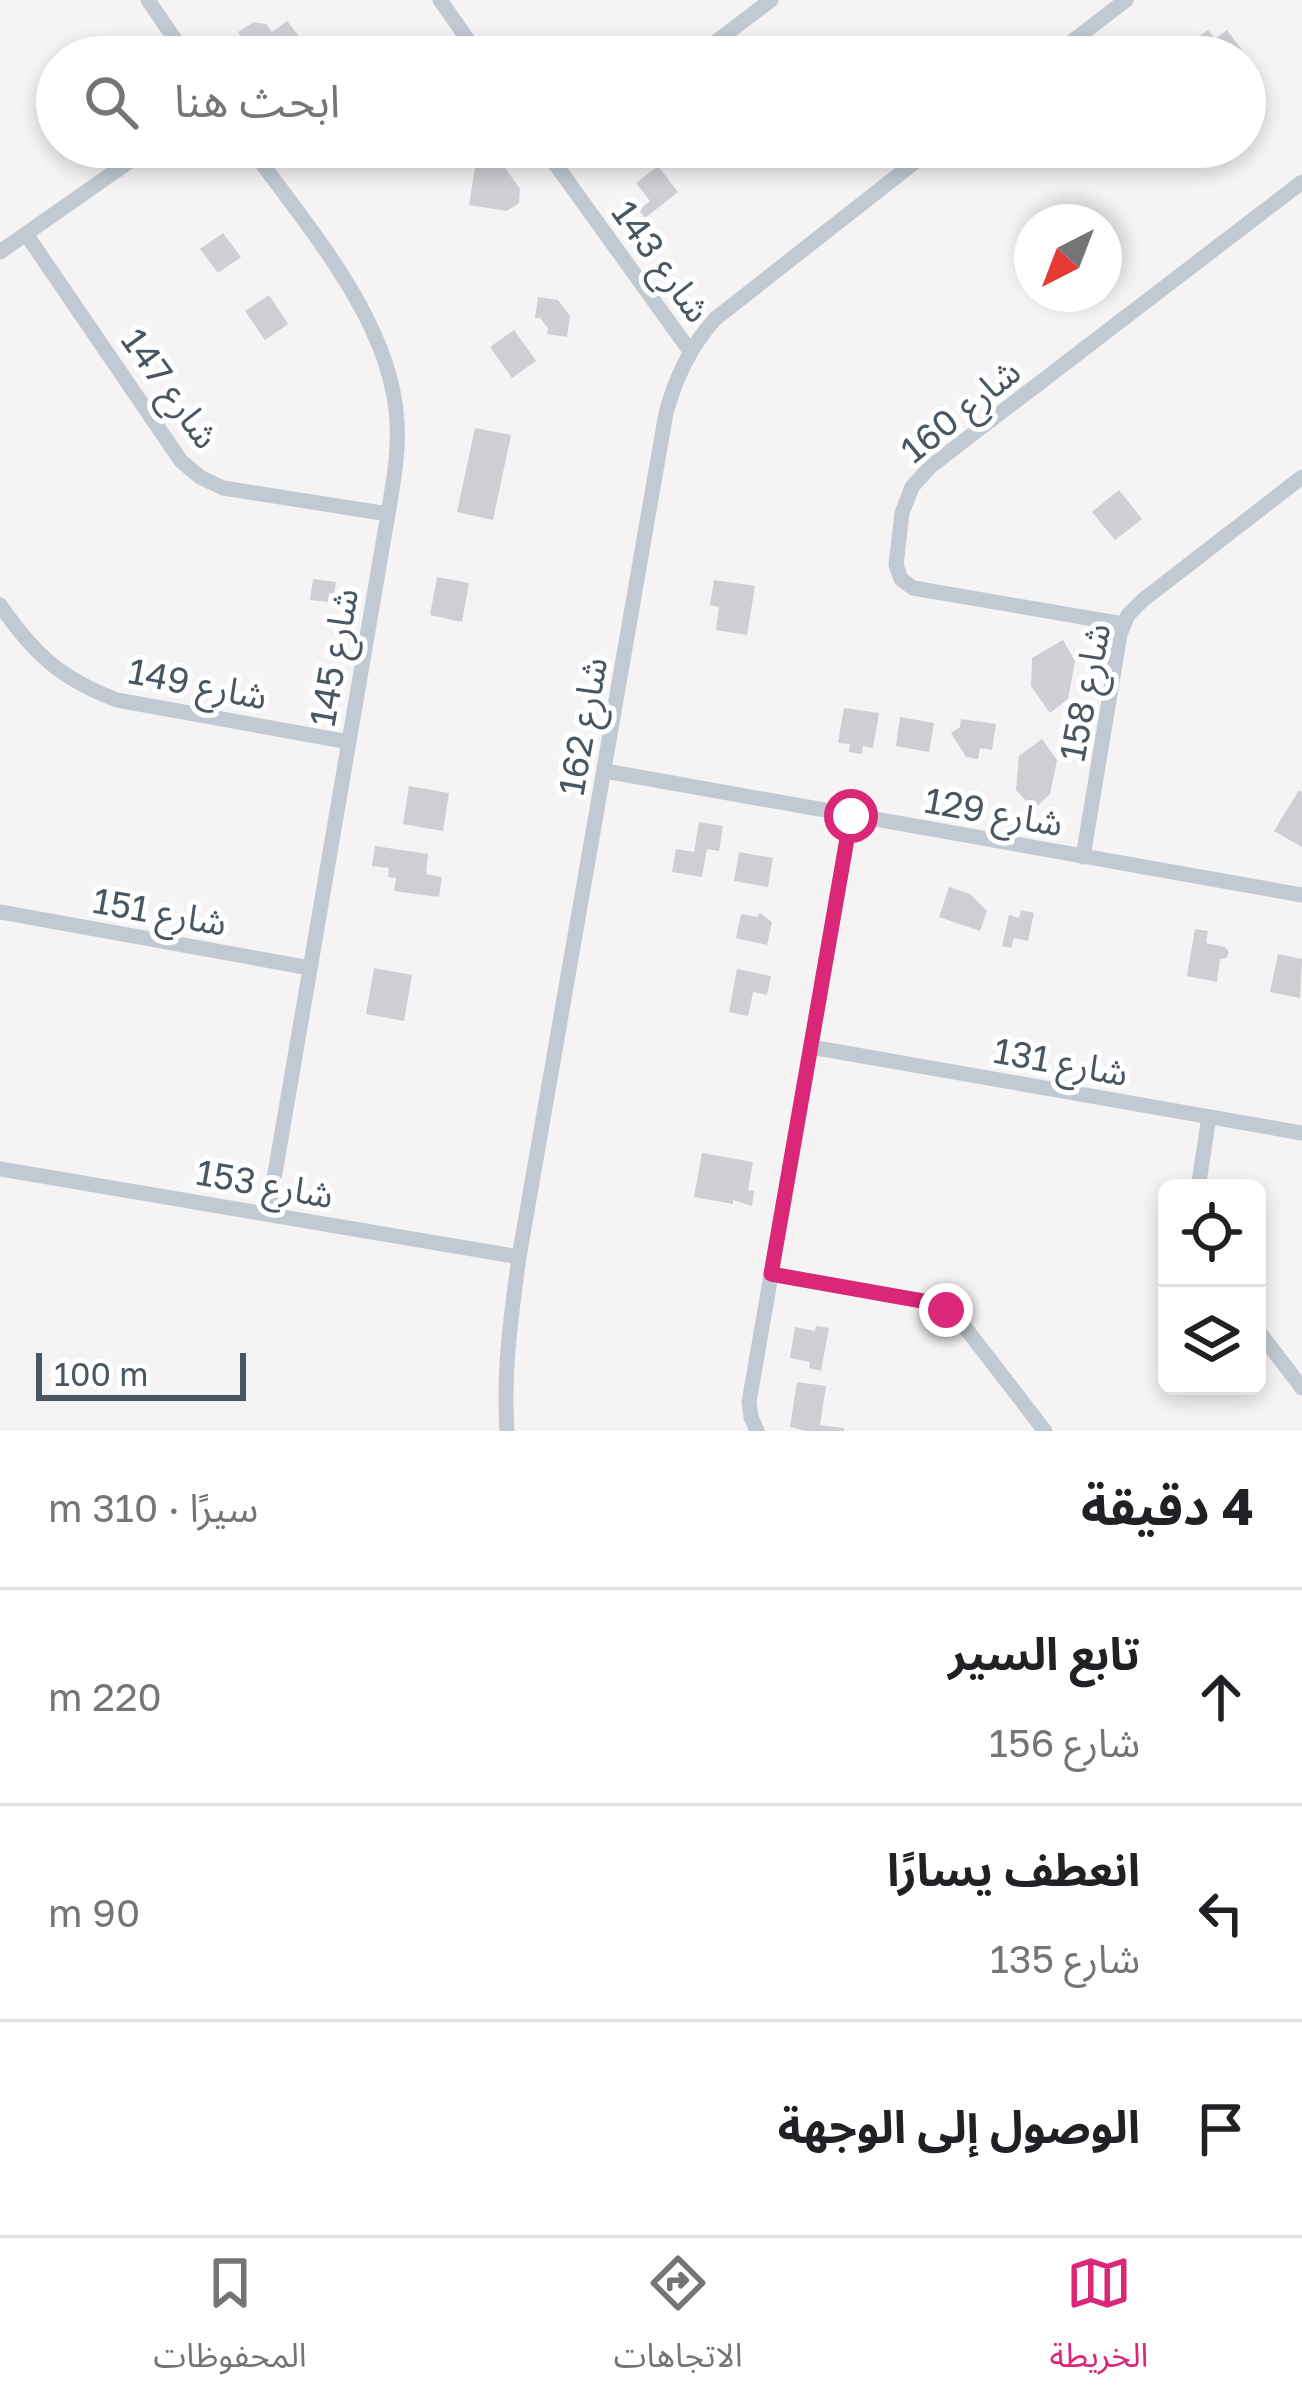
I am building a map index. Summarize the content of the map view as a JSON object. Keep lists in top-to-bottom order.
{
  "streets": {
    "street": [
      "شارع 143",
      "شارع 147",
      "شارع 160",
      "شارع 145",
      "شارع 149",
      "شارع 158",
      "شارع 162",
      "شارع 129",
      "شارع 151",
      "شارع 131",
      "شارع 153"
    ]
  },
  "crossings": [
    ["شارع 143", "شارع 162"],
    ["شارع 147", "شارع 145"],
    ["شارع 160", "شارع 158"],
    ["شارع 145", "شارع 149"],
    ["شارع 145", "شارع 151"],
    ["شارع 145", "شارع 153"],
    ["شارع 158", "شارع 129"],
    ["شارع 162", "شارع 129"],
    ["شارع 162", "شارع 153"]
  ],
  "scale_bar": "100 m",
  "north": "bottom left",
  "page": {
    "search": "ابحث هنا",
    "scale": "100 m",
    "heading": ["4 دقيقة", "سيرًا · 310 m"],
    "list": [
      ["تابع السير", "شارع 156", "220 m"],
      ["انعطف يسارًا", "شارع 135", "90 m"],
      "الوصول إلى الوجهة"
    ],
    "nav": ["الخريطة", "الاتجاهات", "المحفوظات"]
  }
}
